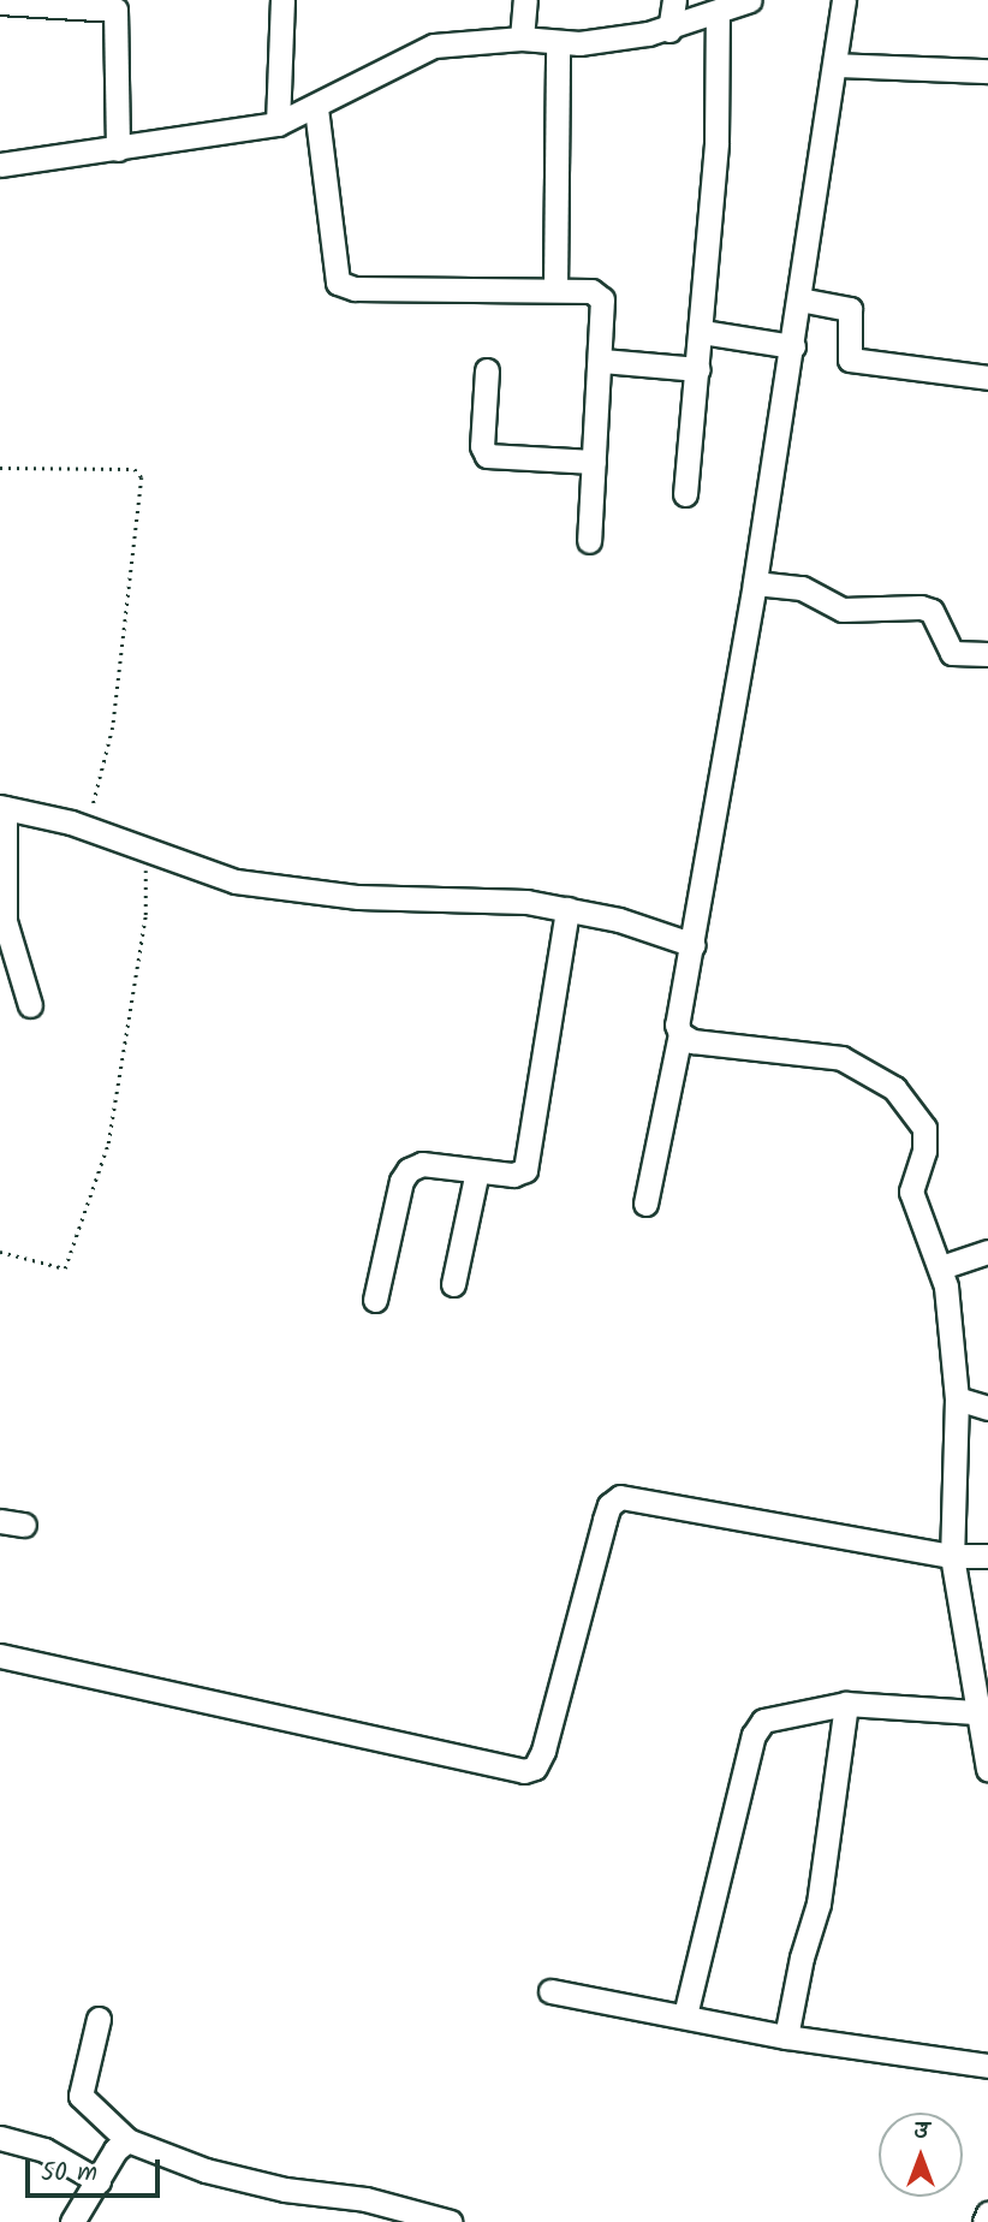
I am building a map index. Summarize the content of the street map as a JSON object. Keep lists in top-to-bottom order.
{
  "scale_bar": "50 m",
  "north": "top"
}
